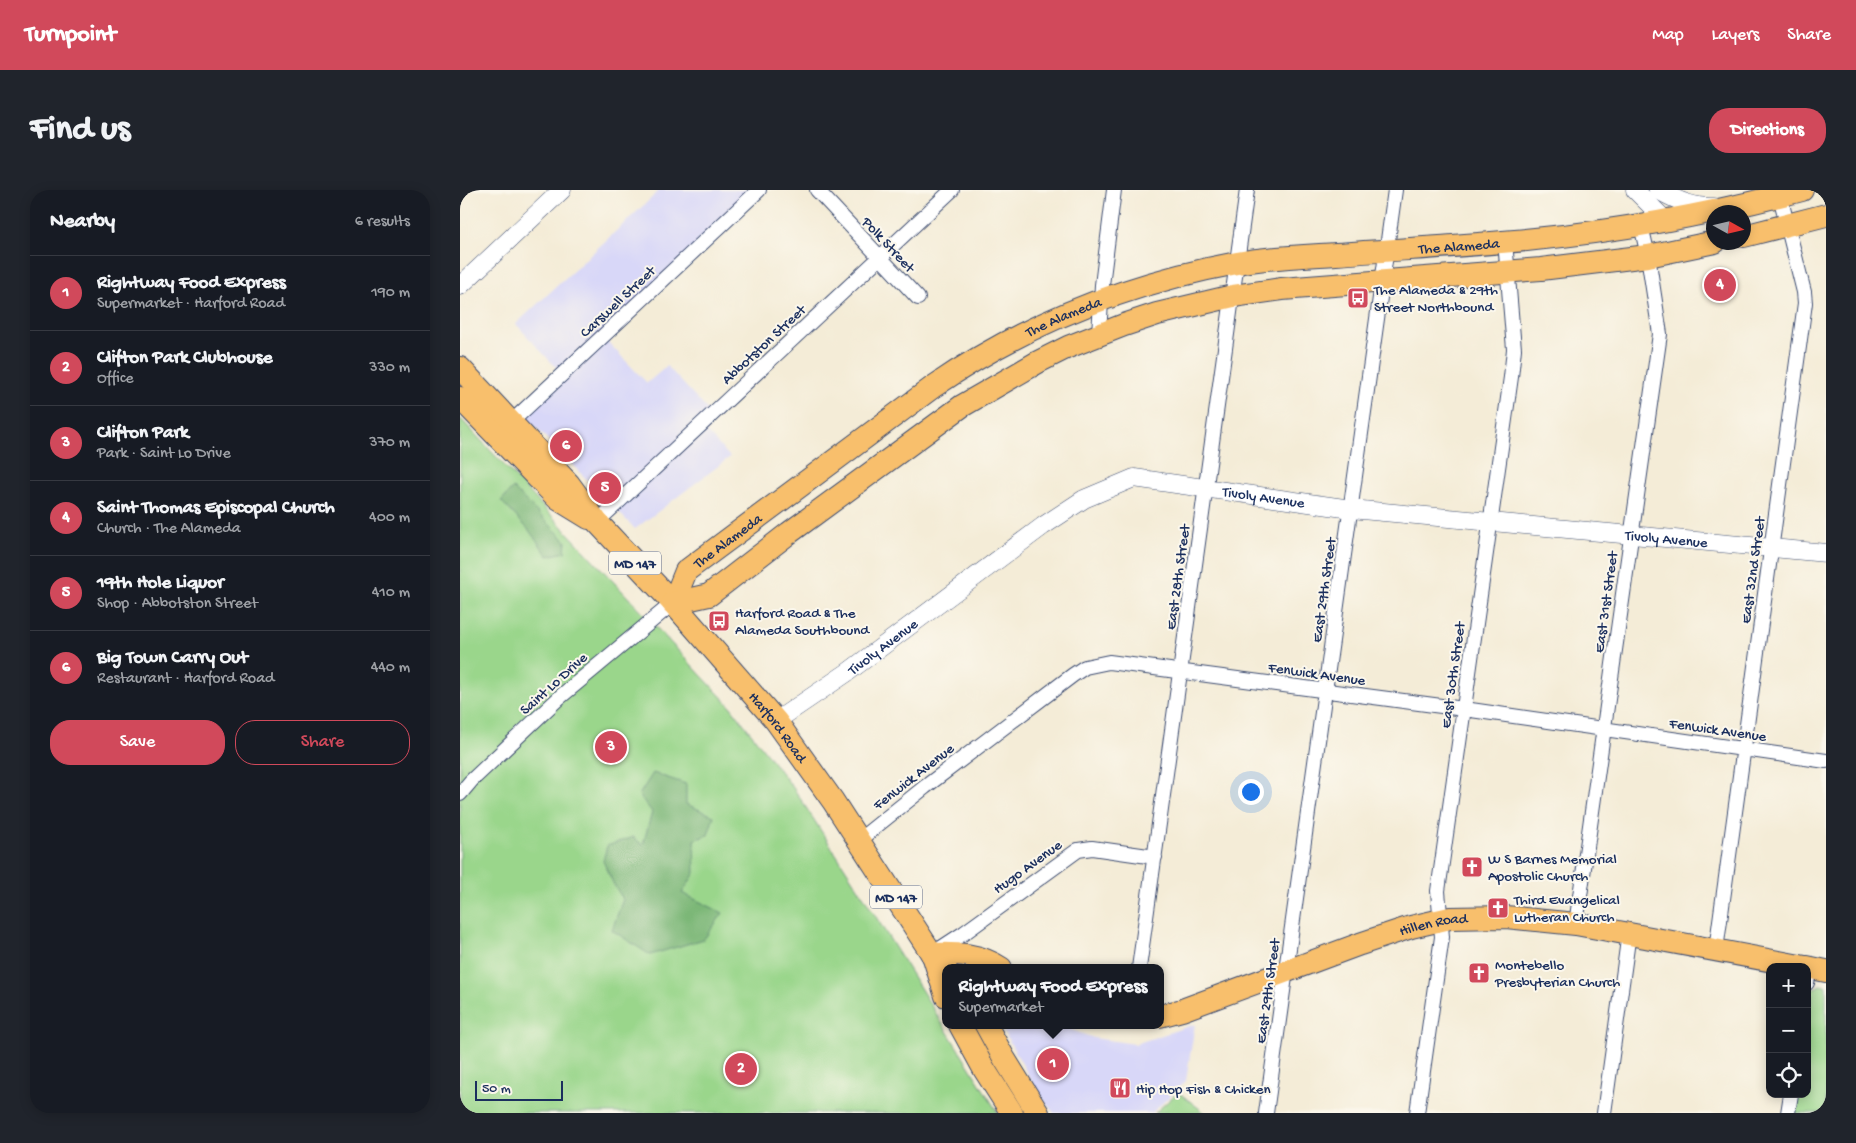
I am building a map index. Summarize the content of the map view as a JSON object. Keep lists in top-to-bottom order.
{
  "streets": {
    "main road": [
      "The Alameda",
      "MD 147",
      "Harford Road",
      "Hillen Road"
    ],
    "street": [
      "Polk Street",
      "Carswell Street",
      "Abbotston Street",
      "Tivoly Avenue",
      "East 32nd Street",
      "East 28th Street",
      "East 29th Street",
      "East 31st Street",
      "Fenwick Avenue",
      "East 30th Street",
      "Saint Lo Drive",
      "Hugo Avenue"
    ]
  },
  "crossings": [
    ["Polk Street", "Abbotston Street"],
    ["The Alameda", "East 32nd Street"],
    ["The Alameda", "East 28th Street"],
    ["The Alameda", "East 29th Street"],
    ["The Alameda", "East 31st Street"],
    ["The Alameda", "East 30th Street"],
    ["The Alameda", "Saint Lo Drive"],
    ["The Alameda", "Harford Road"],
    ["Carswell Street", "Harford Road"],
    ["Abbotston Street", "Harford Road"],
    ["Tivoly Avenue", "East 32nd Street"],
    ["Tivoly Avenue", "East 28th Street"],
    ["Tivoly Avenue", "East 29th Street"],
    ["Tivoly Avenue", "East 31st Street"],
    ["Tivoly Avenue", "East 30th Street"],
    ["Tivoly Avenue", "Harford Road"],
    ["East 32nd Street", "Fenwick Avenue"],
    ["East 32nd Street", "Hillen Road"],
    ["East 28th Street", "Fenwick Avenue"],
    ["East 28th Street", "Hugo Avenue"],
    ["East 29th Street", "Fenwick Avenue"],
    ["East 29th Street", "Hillen Road"],
    ["East 31st Street", "Fenwick Avenue"],
    ["East 31st Street", "Hillen Road"],
    ["Fenwick Avenue", "East 30th Street"],
    ["Fenwick Avenue", "Harford Road"],
    ["East 30th Street", "Hillen Road"],
    ["Saint Lo Drive", "Harford Road"],
    ["Harford Road", "Hugo Avenue"]
  ],
  "places": {
    "bus stop": ["The Alameda & 29th Street Northbound", "Harford Road & The Alameda Southbound"],
    "church": ["W S Barnes Memorial Apostolic Church", "Third Evangelical Lutheran Church", "Montebello Presbyterian Church"],
    "restaurant": ["Hip Hop Fish & Chicken"]
  },
  "scale_bar": "50 m",
  "north": "right",
  "page": {
    "header": "Turnpoint",
    "nav": ["Map", "Layers", "Share"],
    "buttons": [
      "Directions",
      ["Save", "Share"]
    ],
    "title": "Find us",
    "heading": ["Nearby", "6 results"],
    "list": [
      {
        "mark": "1",
        "name": "Rightway Food Express",
        "note": "Supermarket · Harford Road",
        "value": "190 m"
      },
      {
        "mark": "2",
        "name": "Clifton Park Clubhouse",
        "note": "Office",
        "value": "330 m"
      },
      {
        "mark": "3",
        "name": "Clifton Park",
        "note": "Park · Saint Lo Drive",
        "value": "370 m"
      },
      {
        "mark": "4",
        "name": "Saint Thomas Episcopal Church",
        "note": "Church · The Alameda",
        "value": "400 m"
      },
      {
        "mark": "5",
        "name": "19th Hole Liquor",
        "note": "Shop · Abbotston Street",
        "value": "410 m"
      },
      {
        "mark": "6",
        "name": "Big Town Carry Out",
        "note": "Restaurant · Harford Road",
        "value": "440 m"
      }
    ],
    "pins": [
      "4",
      "6",
      "5",
      "3",
      "1",
      "2"
    ],
    "map_buttons": ["+", "−"],
    "popup": ["Rightway Food Express", "Supermarket"],
    "scale": "50 m"
  }
}
